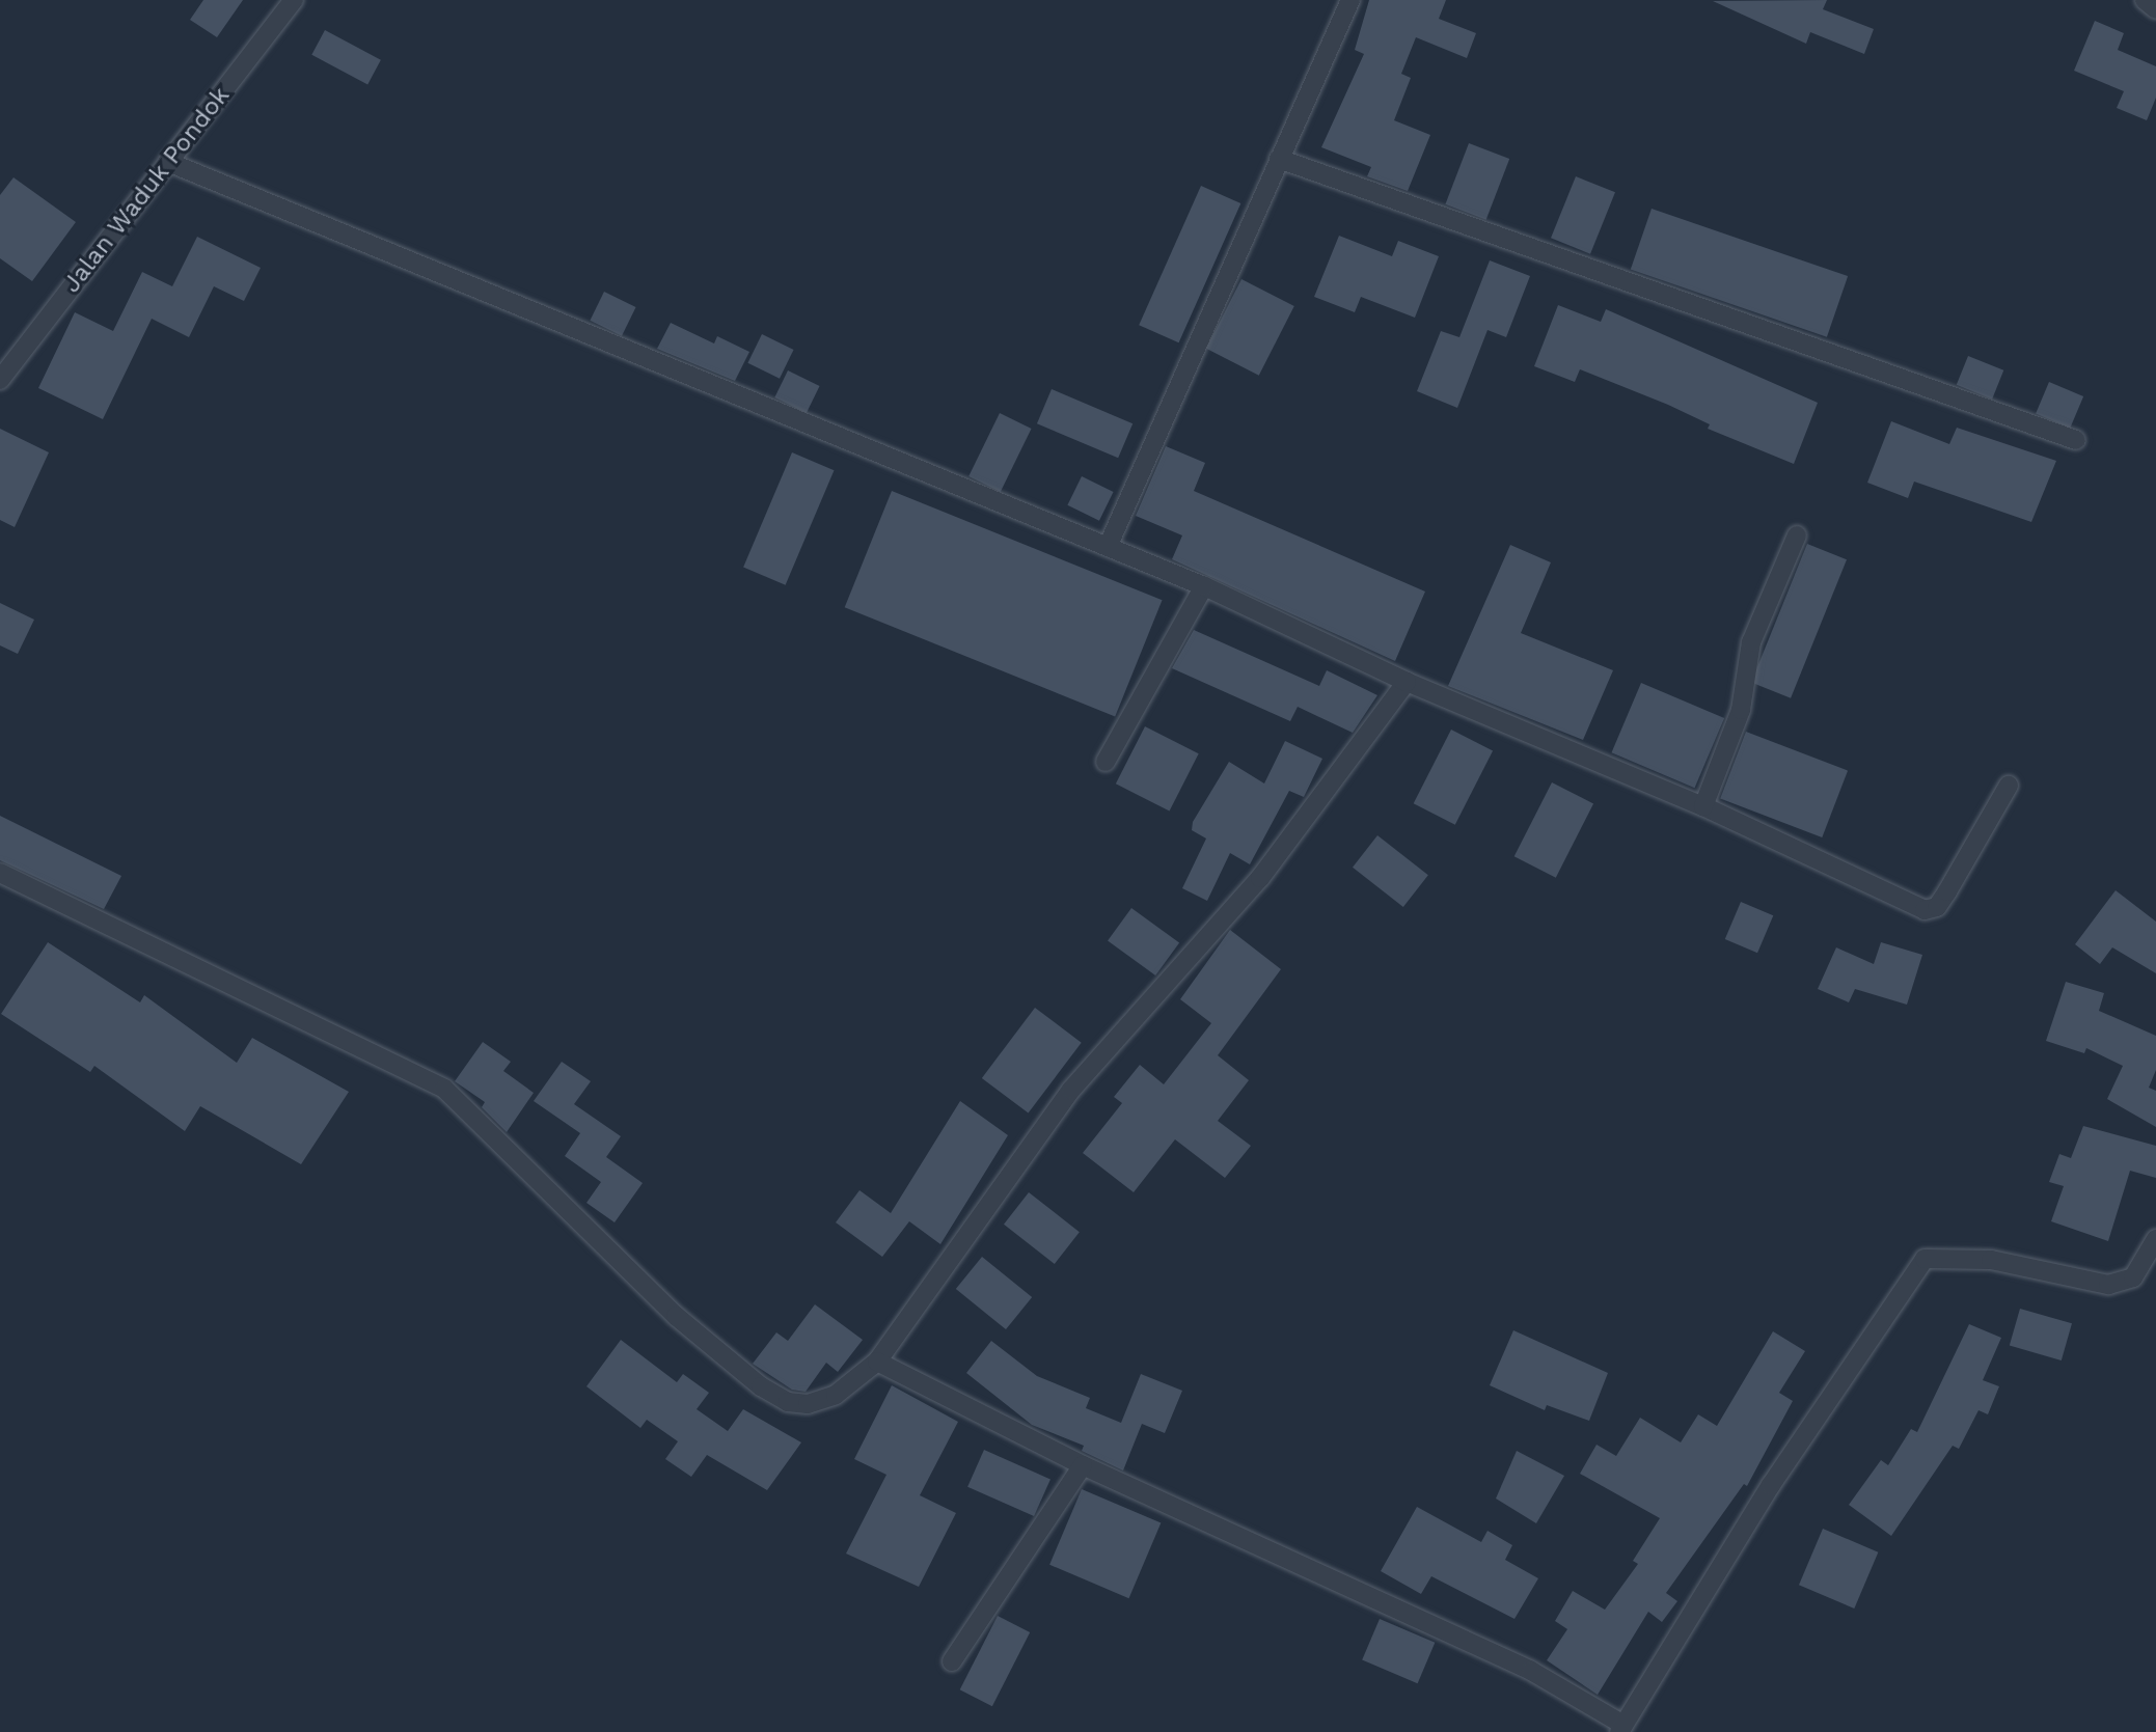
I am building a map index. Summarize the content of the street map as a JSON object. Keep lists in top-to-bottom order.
{
  "streets": {
    "street": ["Jalan Waduk Pondok"]
  }
}
